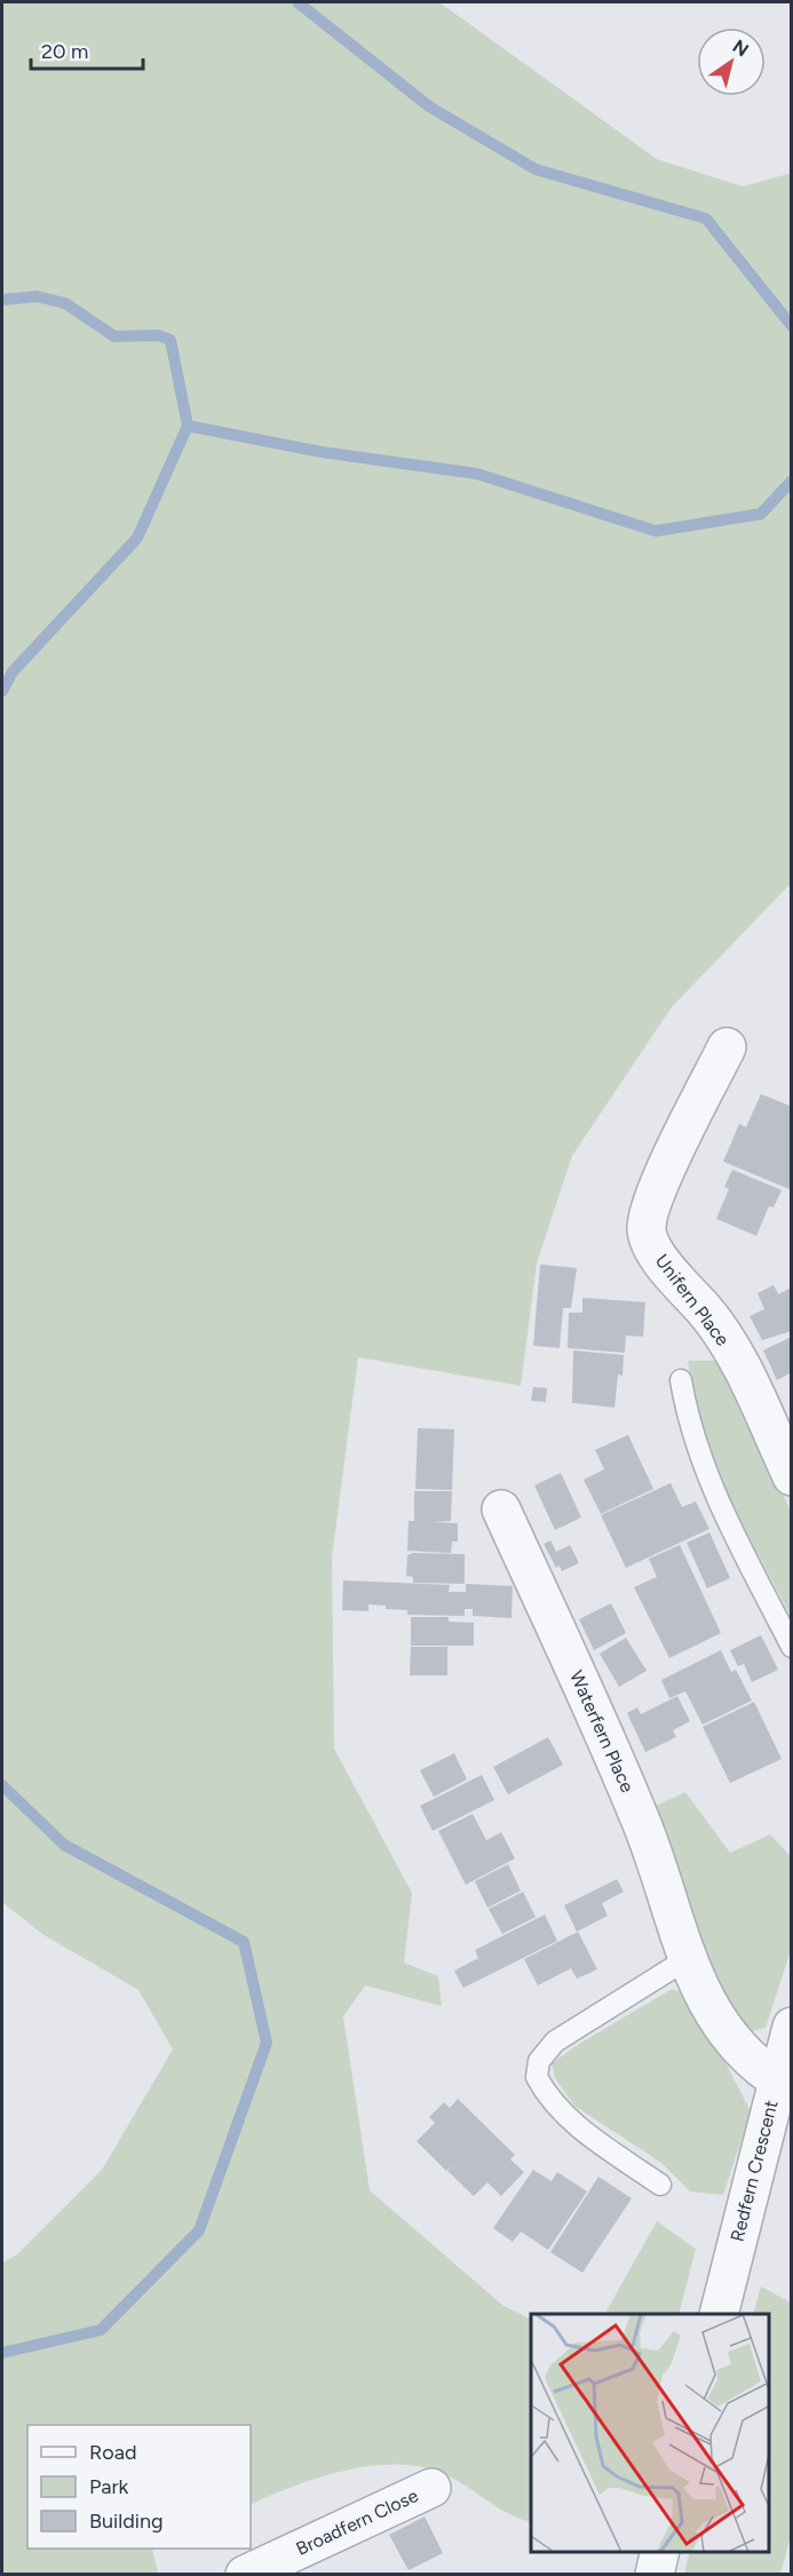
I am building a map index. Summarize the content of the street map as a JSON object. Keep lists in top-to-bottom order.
{
  "streets": {
    "street": [
      "Unifern Place",
      "Waterfern Place",
      "Redfern Crescent",
      "Broadfern Close"
    ]
  },
  "crossings": [
    ["Waterfern Place", "Redfern Crescent"]
  ],
  "legend": ["Road", "Park", "Building"],
  "scale_bar": "20 m",
  "north": "top right"
}
